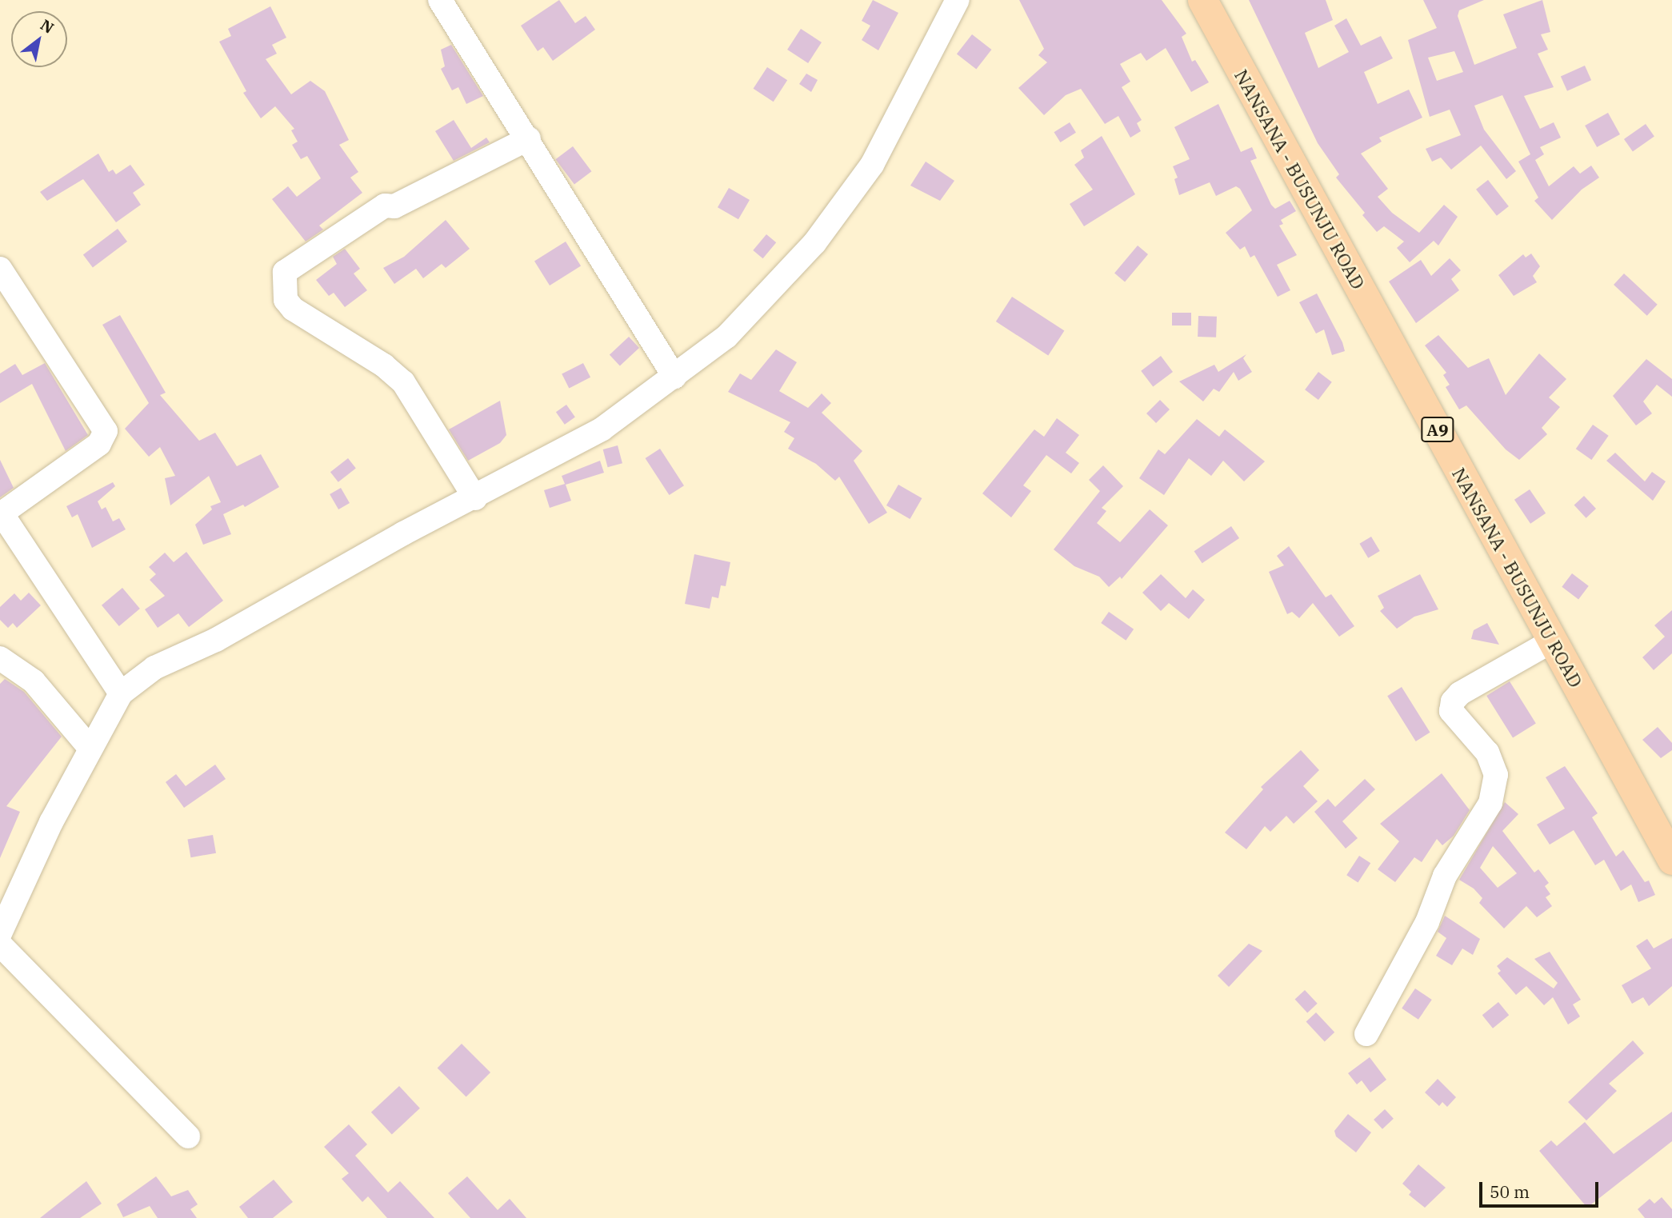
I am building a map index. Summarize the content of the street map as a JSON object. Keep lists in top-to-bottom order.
{
  "streets": {
    "main road": ["NANSANA - BUSUNJU ROAD", "A9"]
  },
  "scale_bar": "50 m",
  "north": "top right"
}
